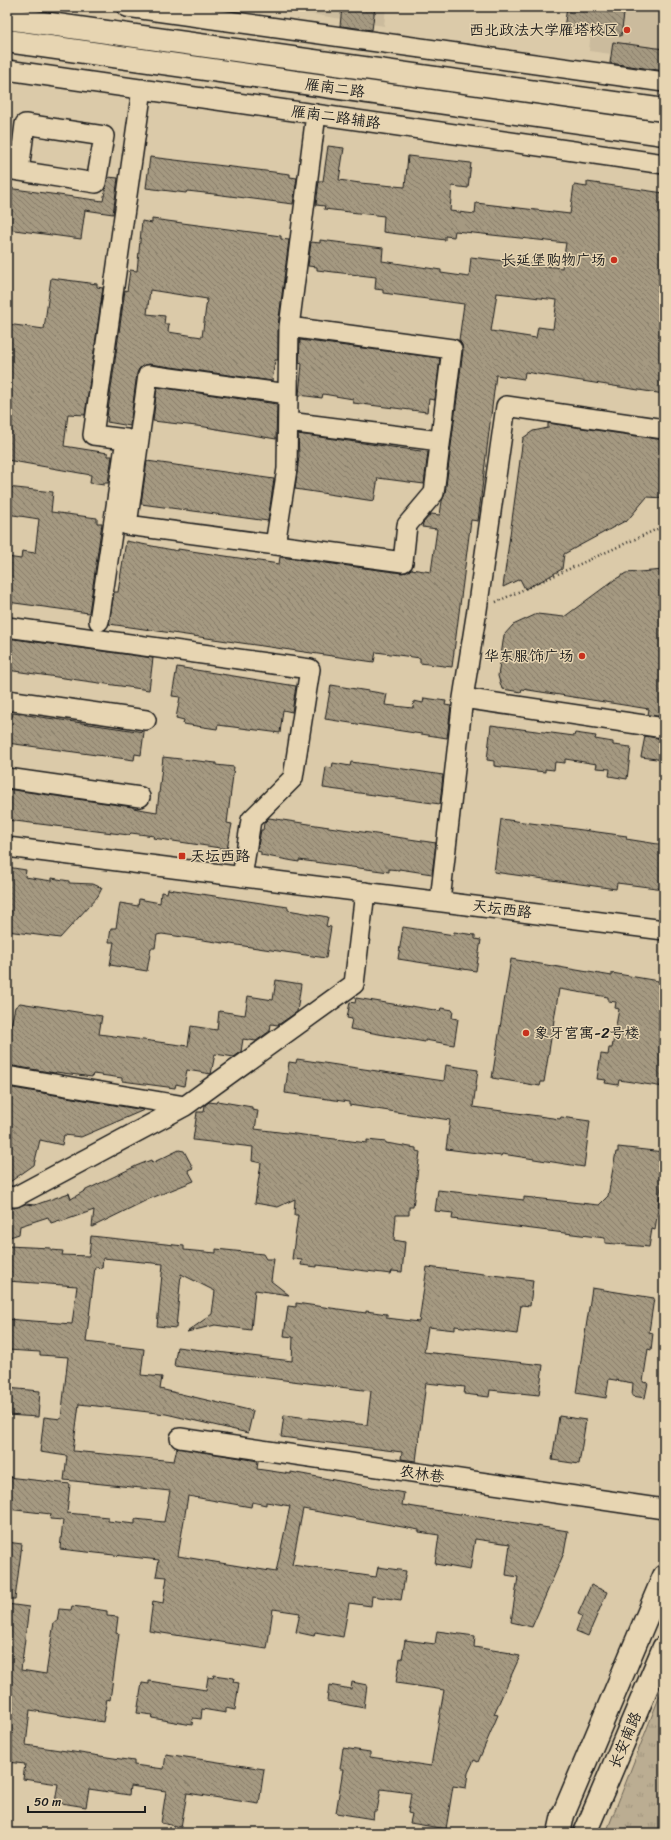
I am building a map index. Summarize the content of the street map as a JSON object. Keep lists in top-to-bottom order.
{
  "streets": {
    "main road": ["雁南二路", "长安南路"],
    "street": ["雁南二路辅路", "天坛西路", "农林巷"]
  },
  "places": {
    "other": [
      "西北政法大学雁塔校区",
      "长延堡购物广场",
      "华东服饰广场",
      "象牙宫寓-2号楼"
    ],
    "transit": ["天坛西路"]
  },
  "scale_bar": "50 m"
}
